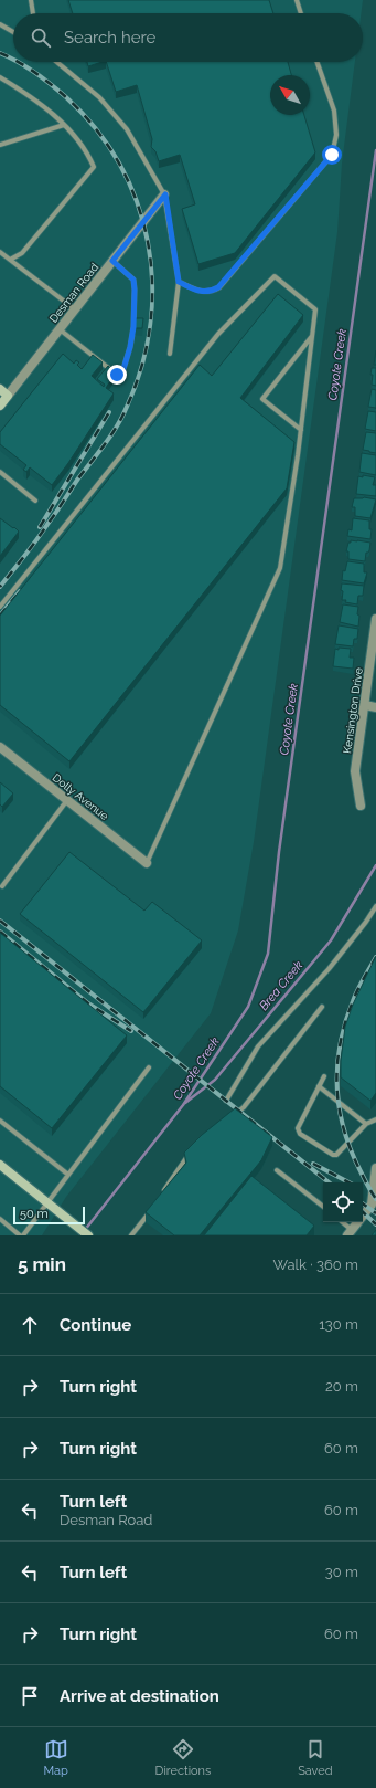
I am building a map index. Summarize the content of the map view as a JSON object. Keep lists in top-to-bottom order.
{
  "streets": {
    "street": ["Desman Road", "Kensington Drive", "Dolly Avenue"]
  },
  "water": ["Coyote Creek", "Brea Creek"],
  "scale_bar": "50 m",
  "north": "top left",
  "page": {
    "search": "Search here",
    "scale": "50 m",
    "heading": ["5 min", "Walk · 360 m"],
    "list": [
      ["Continue", "130 m"],
      ["Turn right", "20 m"],
      ["Turn right", "60 m"],
      ["Turn left", "Desman Road", "60 m"],
      ["Turn left", "30 m"],
      ["Turn right", "60 m"],
      "Arrive at destination"
    ],
    "nav": ["Map", "Directions", "Saved"]
  }
}
